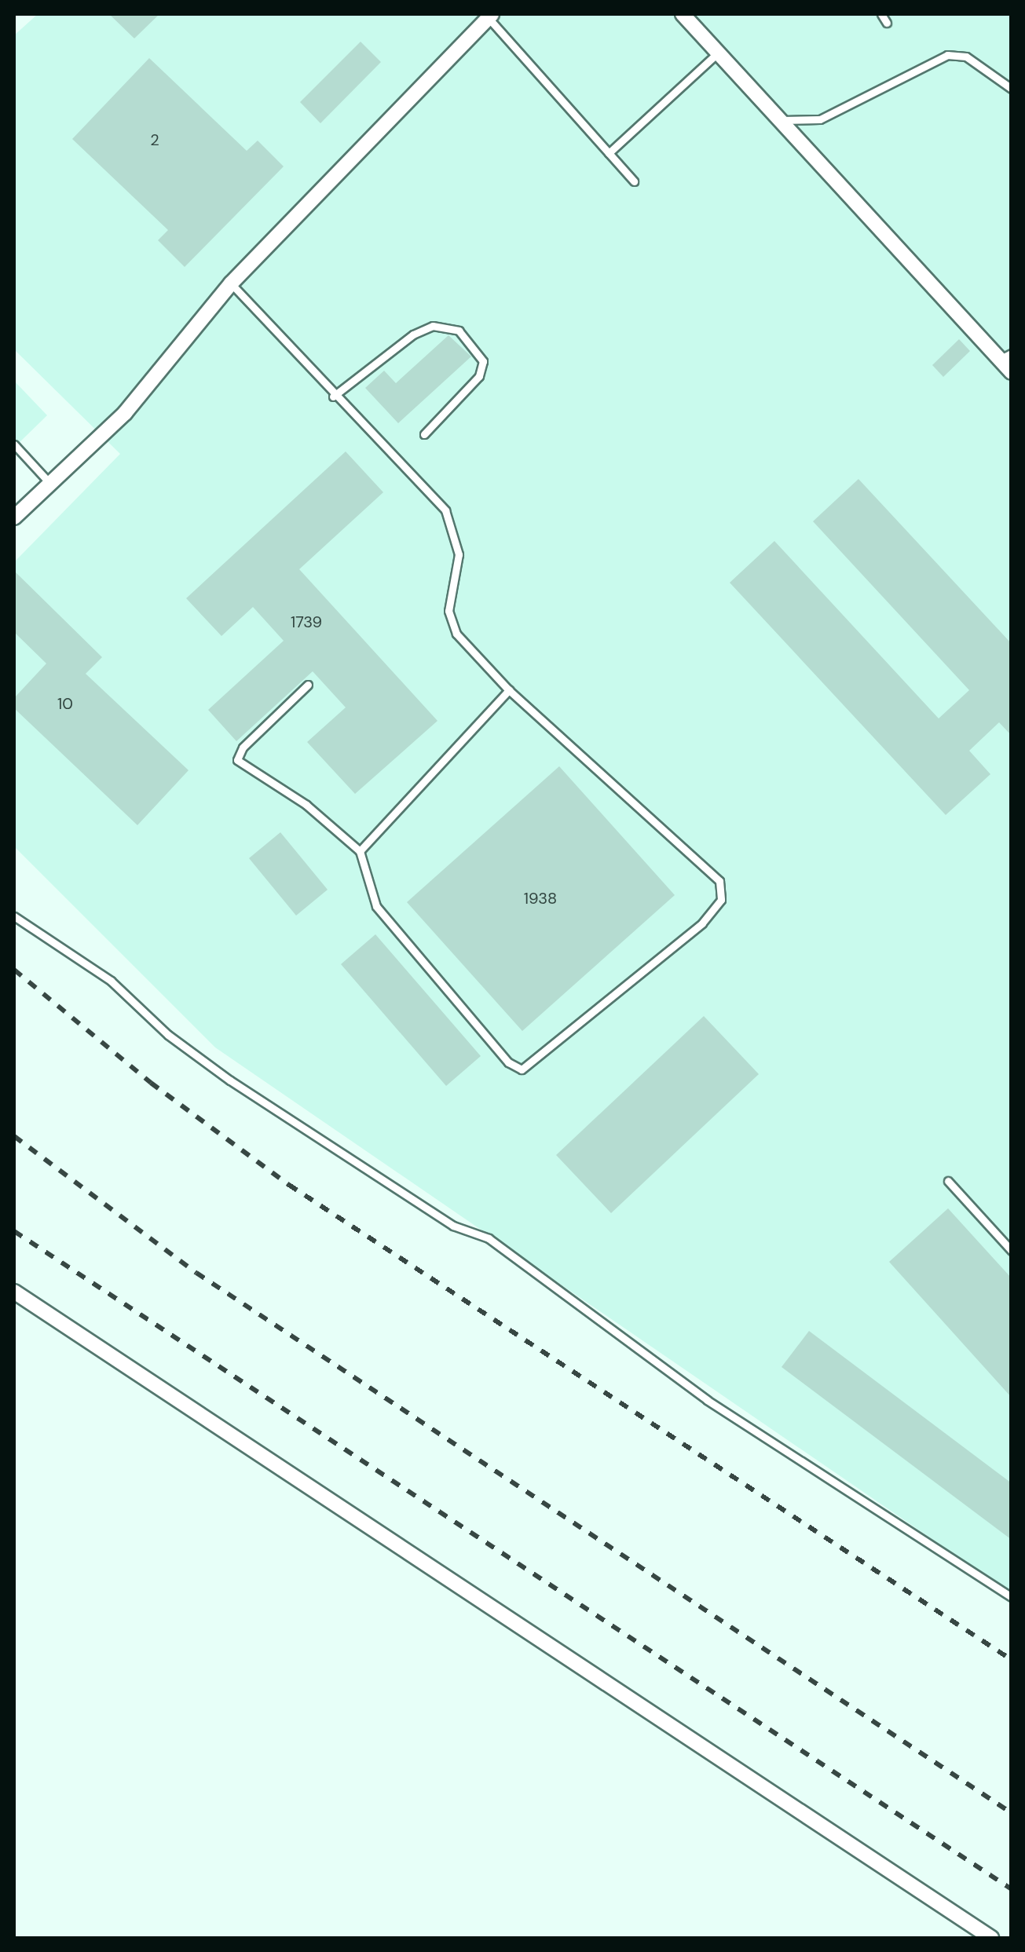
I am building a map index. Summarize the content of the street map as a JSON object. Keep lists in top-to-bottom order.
{
  "house_numbers": [
    "2",
    "1739",
    "10",
    "1938"
  ]
}
